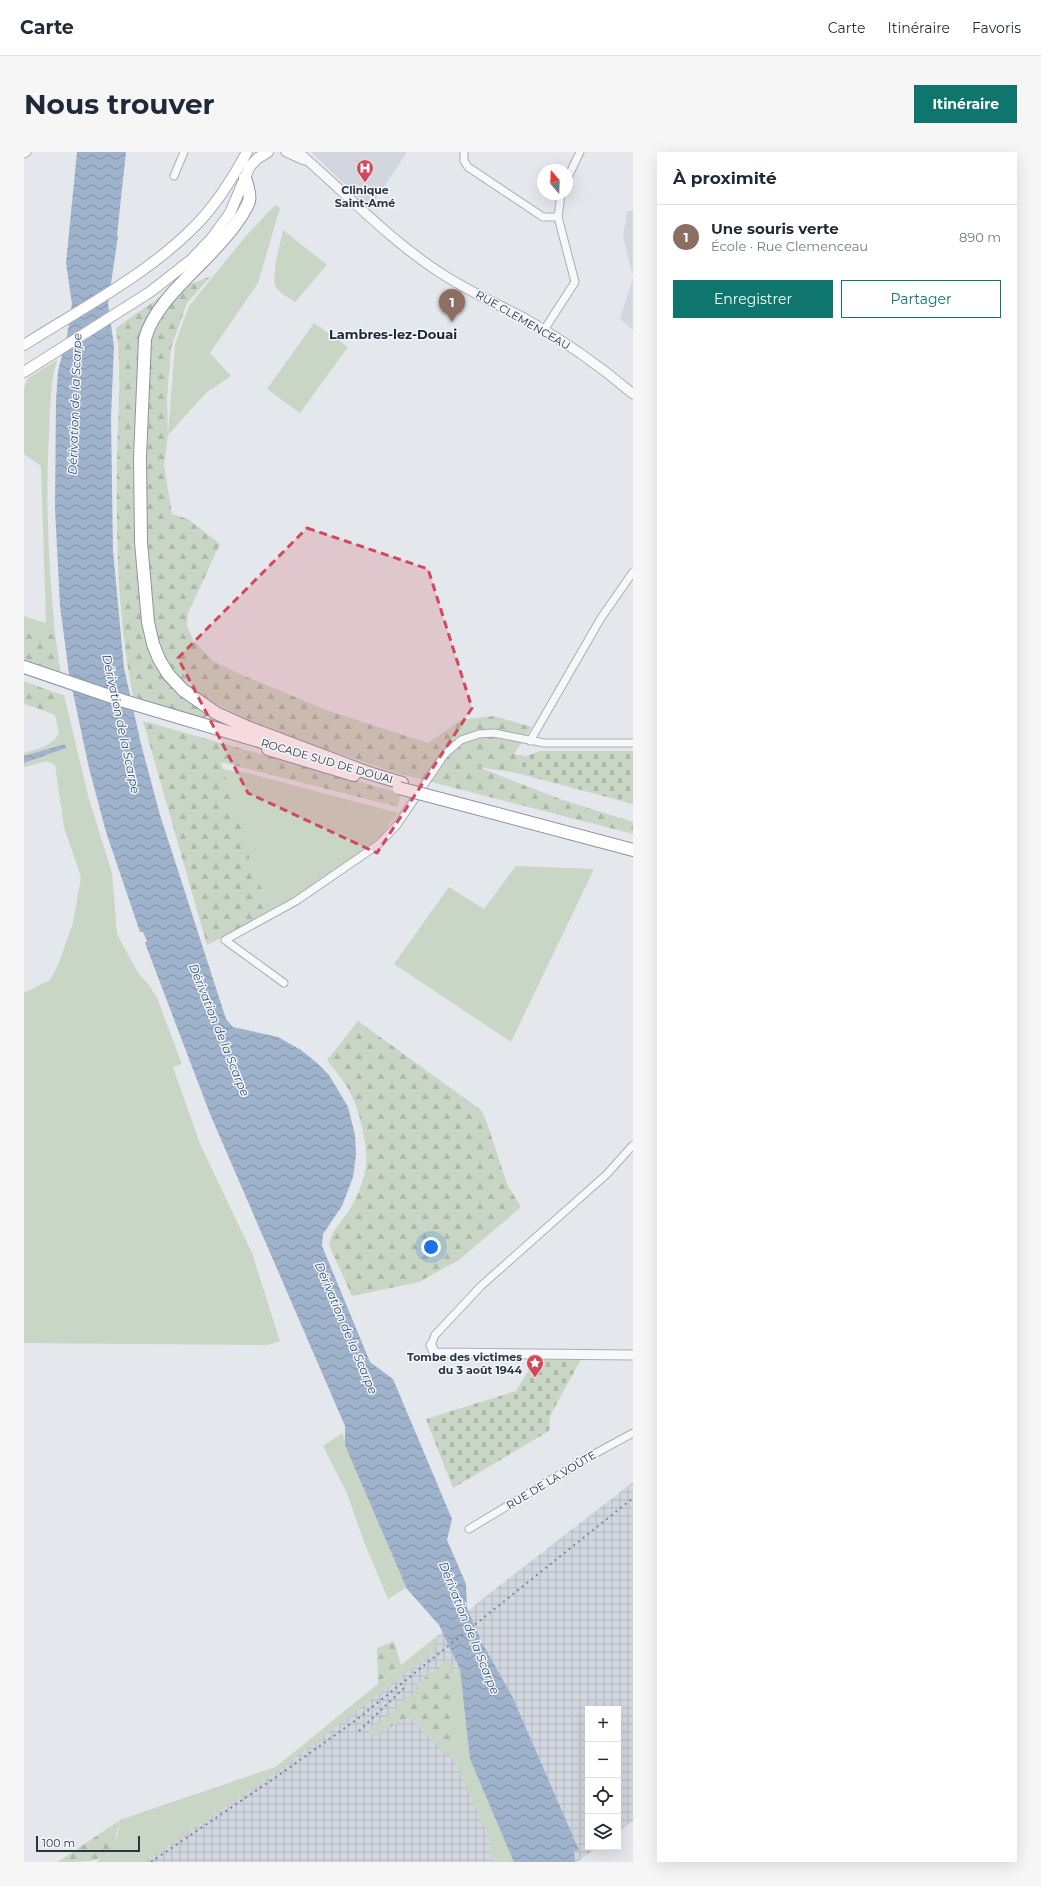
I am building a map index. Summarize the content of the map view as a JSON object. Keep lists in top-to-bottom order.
{
  "streets": {
    "highway": ["ROCADE SUD DE DOUAI"],
    "street": ["RUE CLEMENCEAU", "RUE DE LA VOÛTE"]
  },
  "districts": ["Lambres-lez-Douai"],
  "water": ["Dérivation de la Scarpe"],
  "places": {
    "hospital": ["Clinique Saint-Amé"],
    "place": ["Tombe des victimes du 3 août 1944"]
  },
  "scale_bar": "100 m",
  "north": "top",
  "page": {
    "header": "Carte",
    "nav": ["Carte", "Itinéraire", "Favoris"],
    "buttons": [
      "Itinéraire",
      ["Enregistrer", "Partager"]
    ],
    "title": "Nous trouver",
    "heading": "À proximité",
    "list": [
      {
        "mark": "1",
        "name": "Une souris verte",
        "note": "École · Rue Clemenceau",
        "value": "890 m"
      }
    ],
    "pins": "1",
    "map_buttons": ["+", "−"],
    "scale": "100 m"
  }
}
